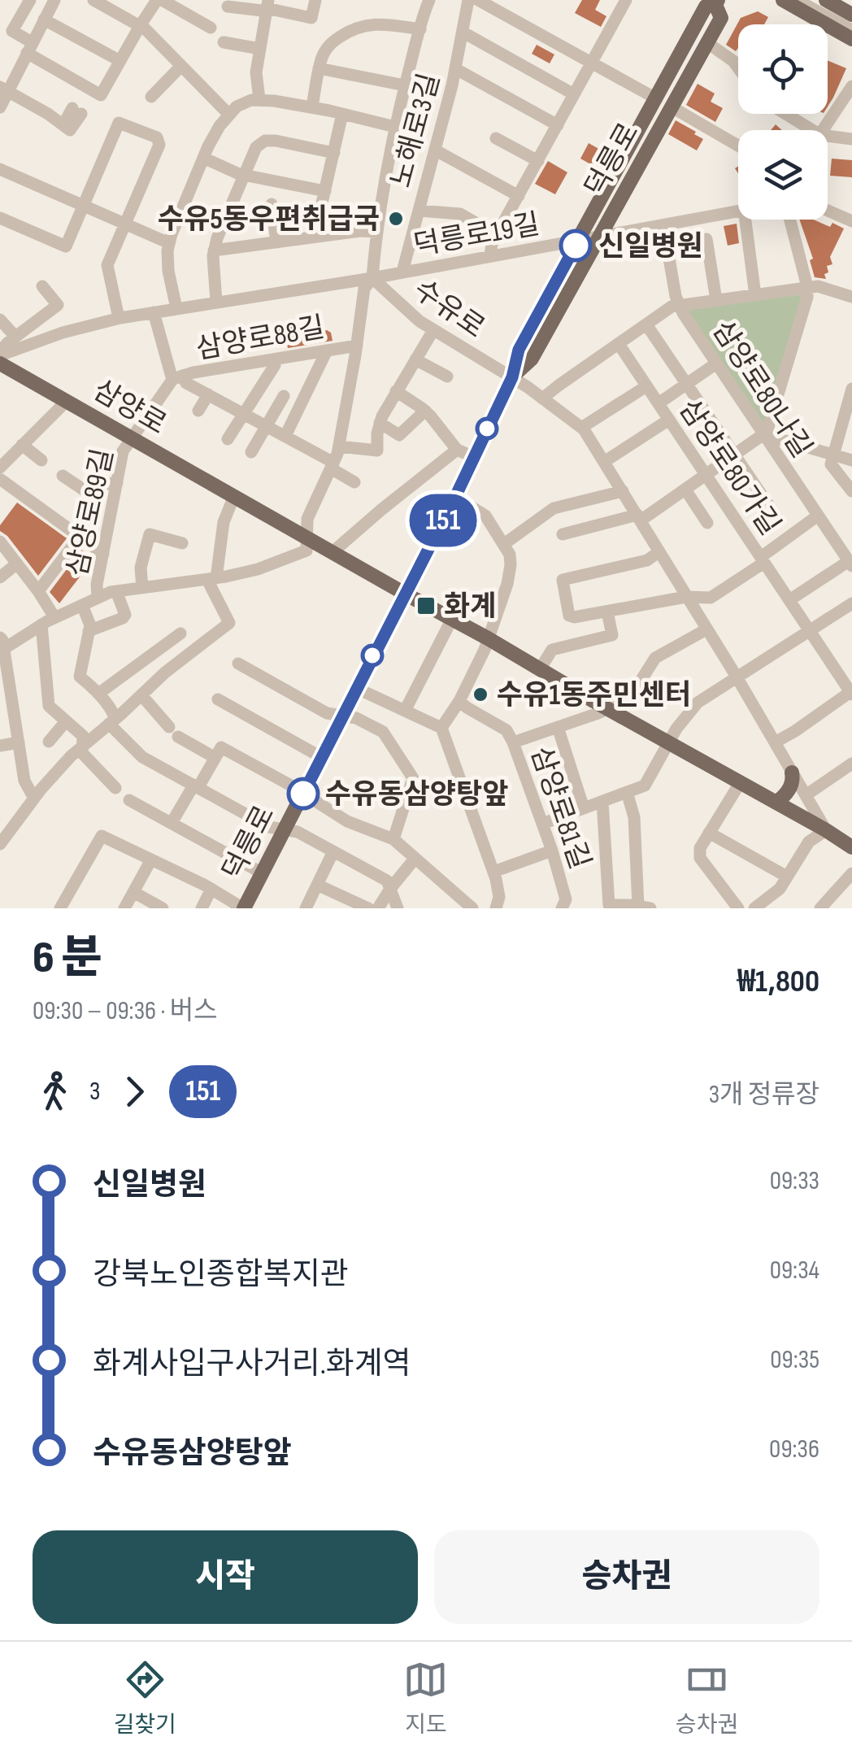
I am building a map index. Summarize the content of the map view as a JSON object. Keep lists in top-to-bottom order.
{
  "streets": {
    "main road": ["덕릉로", "삼양로"],
    "street": [
      "노해로3길",
      "덕릉로19길",
      "수유로",
      "삼양로88길",
      "삼양로80나길",
      "삼양로80가길",
      "삼양로89길",
      "삼양로81길"
    ]
  },
  "crossings": [
    ["노해로3길", "덕릉로19길"],
    ["덕릉로", "덕릉로19길"],
    ["덕릉로", "수유로"],
    ["덕릉로", "삼양로"],
    ["덕릉로19길", "수유로"],
    ["덕릉로19길", "삼양로88길"],
    ["덕릉로19길", "삼양로80나길"],
    ["수유로", "삼양로88길"],
    ["수유로", "삼양로"],
    ["삼양로88길", "삼양로"],
    ["삼양로88길", "삼양로89길"],
    ["삼양로80나길", "삼양로80가길"],
    ["삼양로", "삼양로89길"]
  ],
  "places": {
    "other": [
      "수유5동우편취급국",
      "신일병원",
      "수유1동주민센터",
      "수유동삼양탕앞"
    ],
    "transit": ["화계"]
  },
  "lines": ["bus line 151"],
  "page": {
    "on_map": "151",
    "heading": ["6 분", "09:30 – 09:36 · 버스", "₩1,800"],
    "legs": ["3", "151", "3개 정류장"],
    "list": [
      {
        "name": "신일병원",
        "value": "09:33"
      },
      {
        "name": "강북노인종합복지관",
        "value": "09:34"
      },
      {
        "name": "화계사입구사거리.화계역",
        "value": "09:35"
      },
      {
        "name": "수유동삼양탕앞",
        "value": "09:36"
      }
    ],
    "buttons": ["시작", "승차권"],
    "tabs": ["길찾기", "지도", "승차권"]
  }
}
